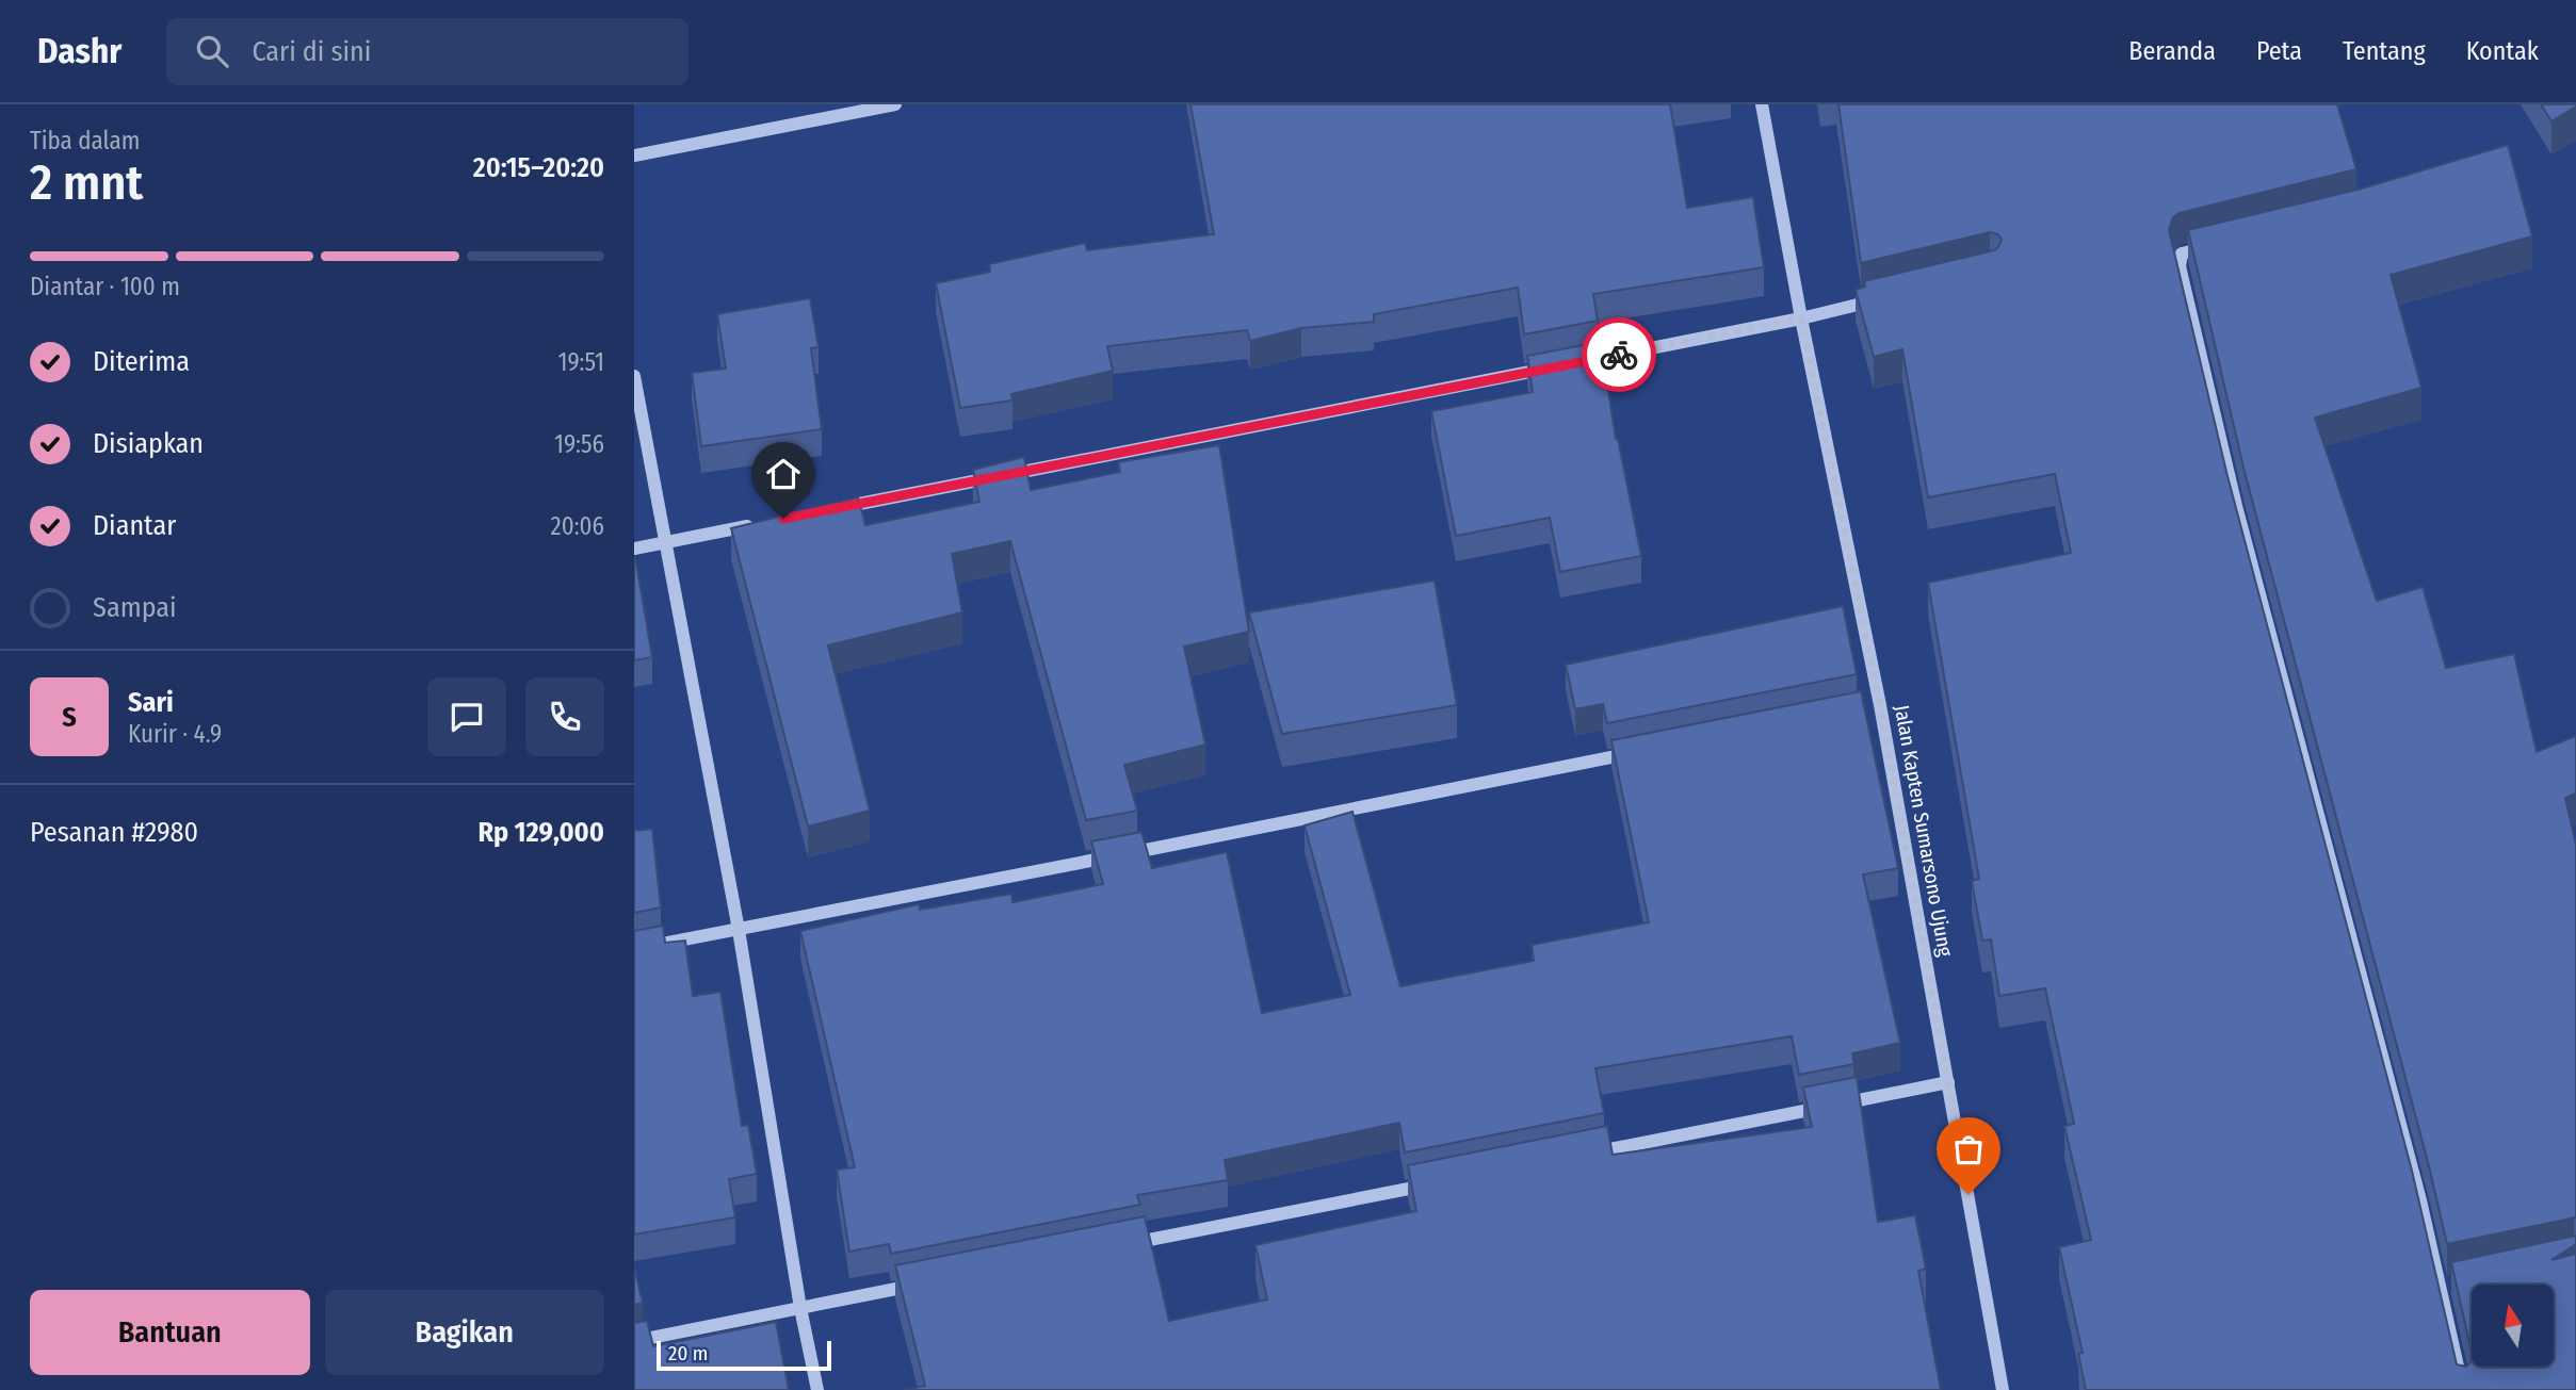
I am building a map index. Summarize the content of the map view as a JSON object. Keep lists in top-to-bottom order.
{
  "streets": {
    "street": ["Jalan Kapten Sumarsono Ujung"]
  },
  "scale_bar": "20 m",
  "north": "top",
  "page": {
    "header": "Dashr",
    "search": "Cari di sini",
    "nav": [
      "Beranda",
      "Peta",
      "Tentang",
      "Kontak"
    ],
    "heading": ["2 mnt", "Tiba dalam", "20:15–20:20"],
    "panel": [
      "Sari",
      "Kurir · 4.9",
      "Pesanan #2980",
      "Rp 129,000"
    ],
    "bar": "Diantar · 100 m",
    "list": [
      ["Diterima", "19:51"],
      ["Disiapkan", "19:56"],
      ["Diantar", "20:06"],
      "Sampai"
    ],
    "round": "S",
    "buttons": ["Bantuan", "Bagikan"],
    "scale": "20 m"
  }
}
